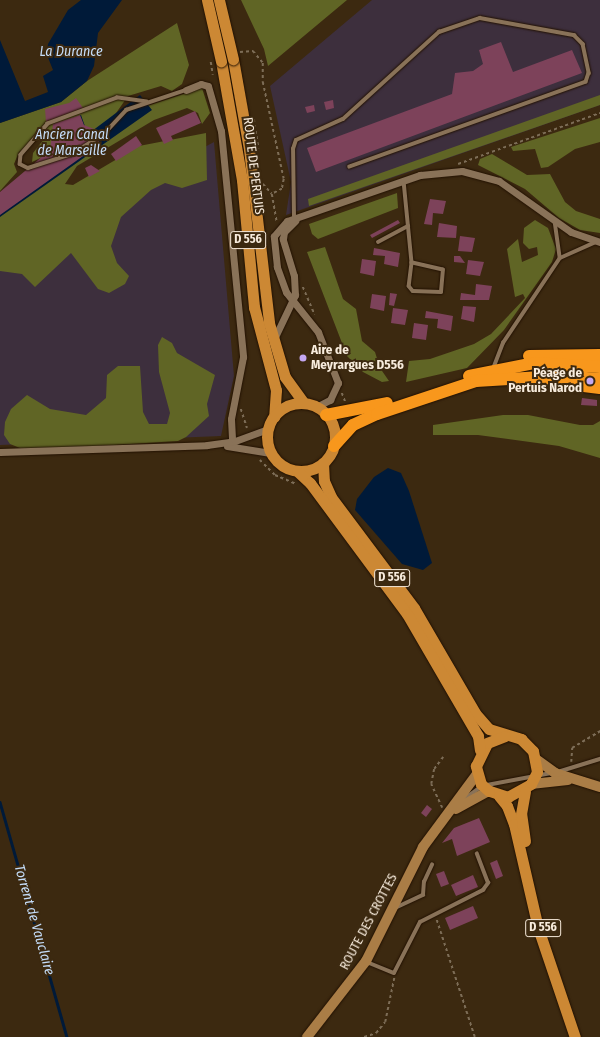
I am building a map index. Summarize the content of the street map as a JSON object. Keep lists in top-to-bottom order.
{
  "streets": {
    "main road": ["ROUTE DE PERTUIS", "D 556", "ROUTE DES CROTTES"]
  },
  "crossings": [
    ["ROUTE DE PERTUIS", "D 556"]
  ],
  "water": ["La Durance", "Ancien Canal de Marseille", "Torrent de Vauclaire"],
  "places": ["Aire de Meyrargues D556", "Péage de Pertuis Narod"]
}
